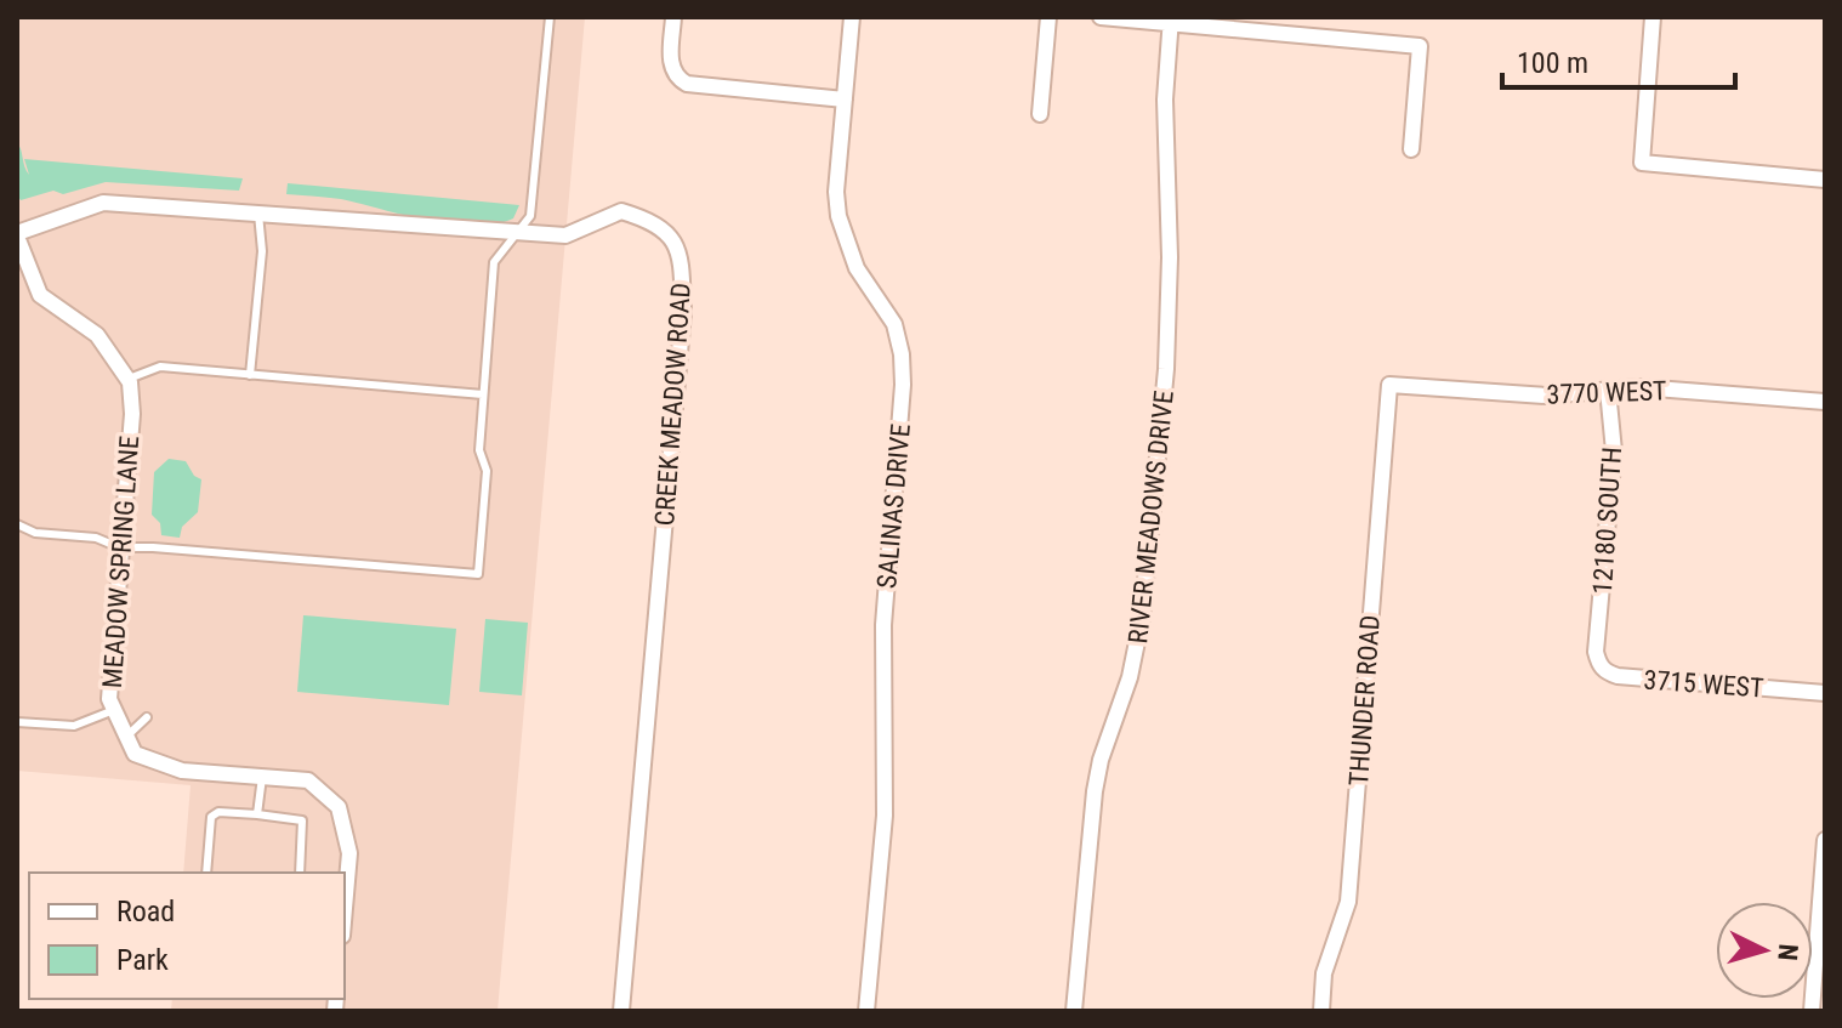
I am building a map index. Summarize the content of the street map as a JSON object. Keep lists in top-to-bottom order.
{
  "streets": {
    "street": [
      "3770 WEST",
      "CREEK MEADOW ROAD",
      "SALINAS DRIVE",
      "RIVER MEADOWS DRIVE",
      "12180 SOUTH",
      "MEADOW SPRING LANE",
      "3715 WEST",
      "THUNDER ROAD"
    ]
  },
  "crossings": [
    ["3770 WEST", "12180 SOUTH"],
    ["3770 WEST", "THUNDER ROAD"],
    ["12180 SOUTH", "3715 WEST"]
  ],
  "legend": ["Road", "Park"],
  "scale_bar": "100 m",
  "north": "right"
}
